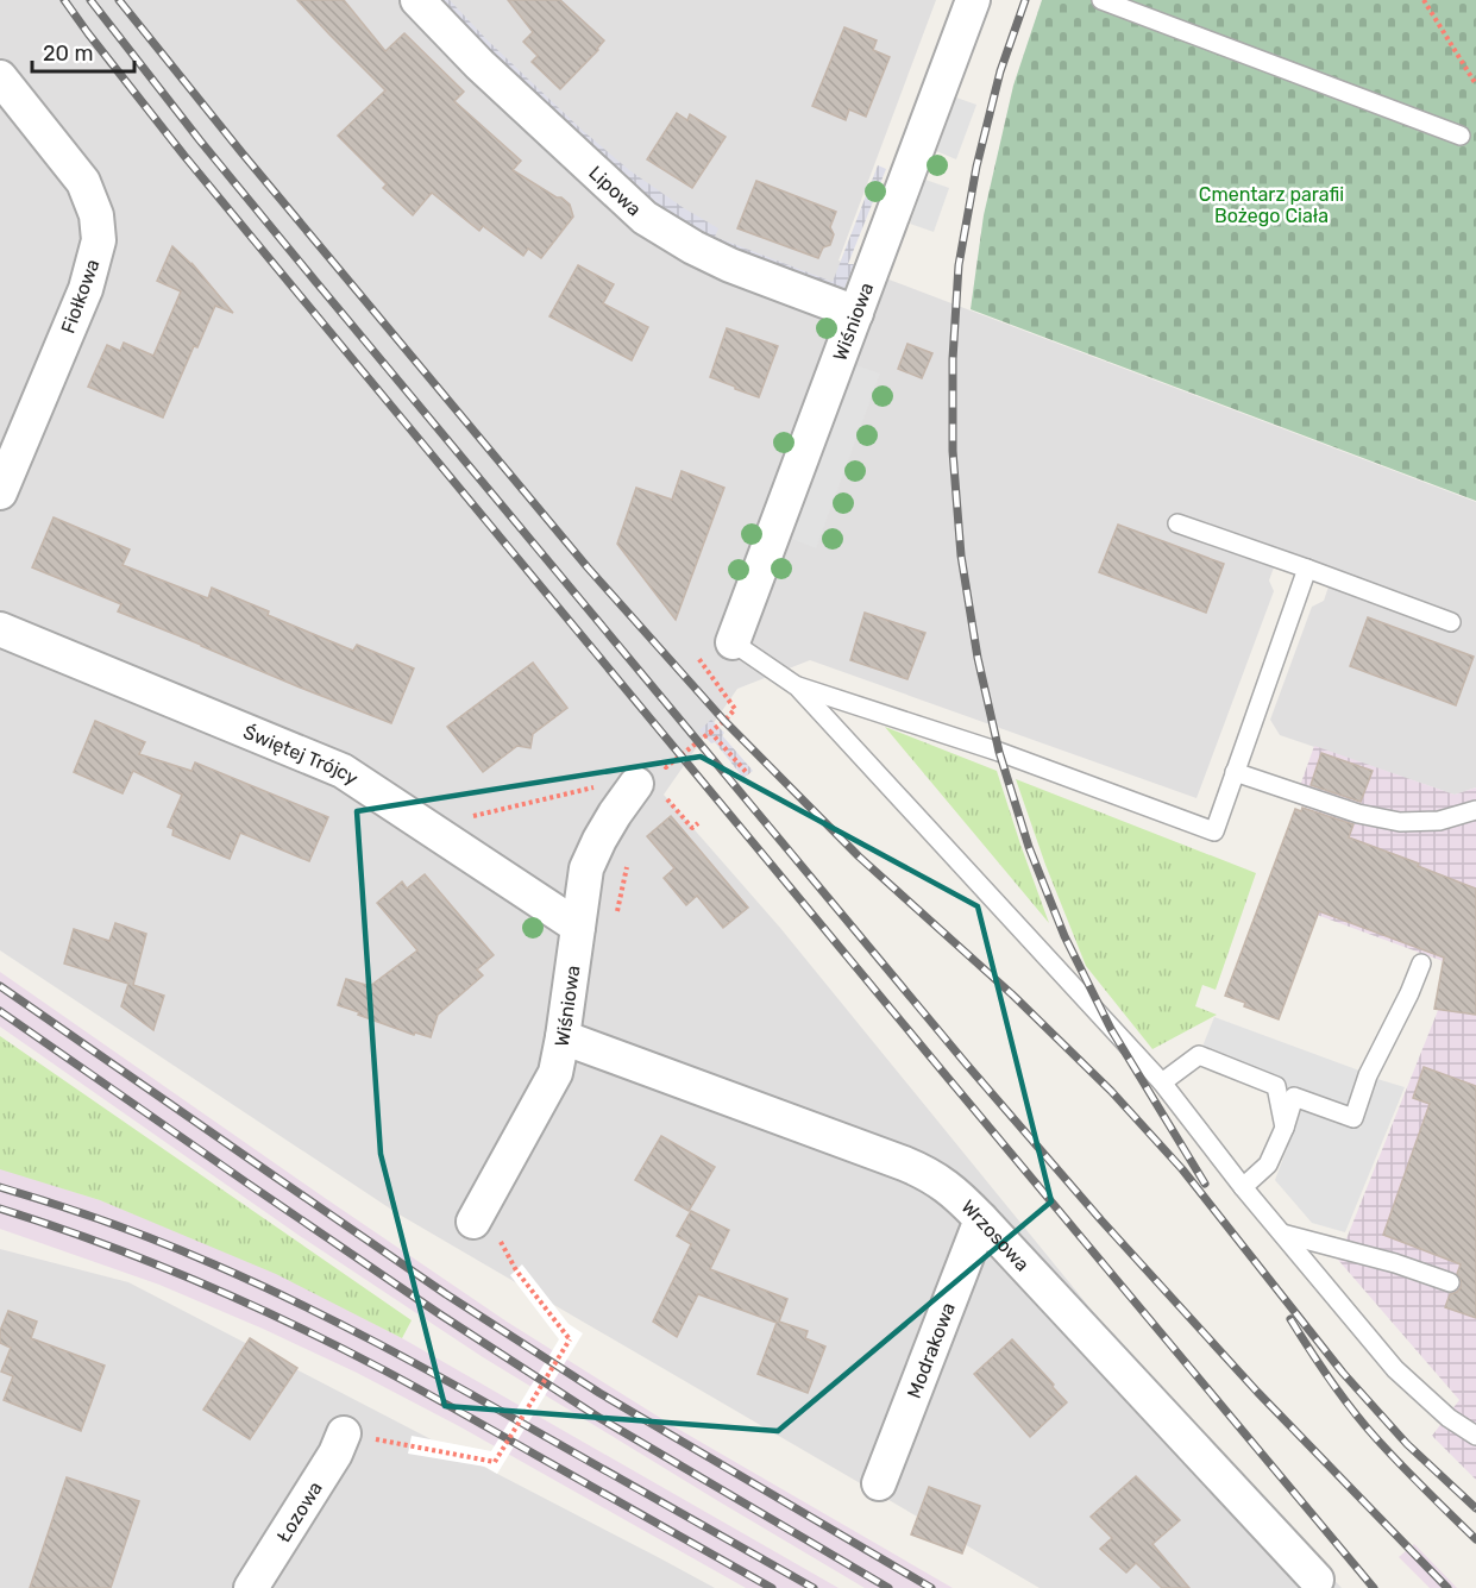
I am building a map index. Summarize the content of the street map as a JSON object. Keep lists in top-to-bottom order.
{
  "streets": {
    "street": [
      "Lipowa",
      "Fiołkowa",
      "Wiśniowa",
      "Świętej Trójcy",
      "Wrzosowa",
      "Modrakowa",
      "Łozowa"
    ]
  },
  "crossings": [
    ["Lipowa", "Wiśniowa"],
    ["Wiśniowa", "Świętej Trójcy"],
    ["Wiśniowa", "Wrzosowa"],
    ["Wrzosowa", "Modrakowa"]
  ],
  "parks": ["Cmentarz parafii Bożego Ciała"],
  "scale_bar": "20 m"
}
